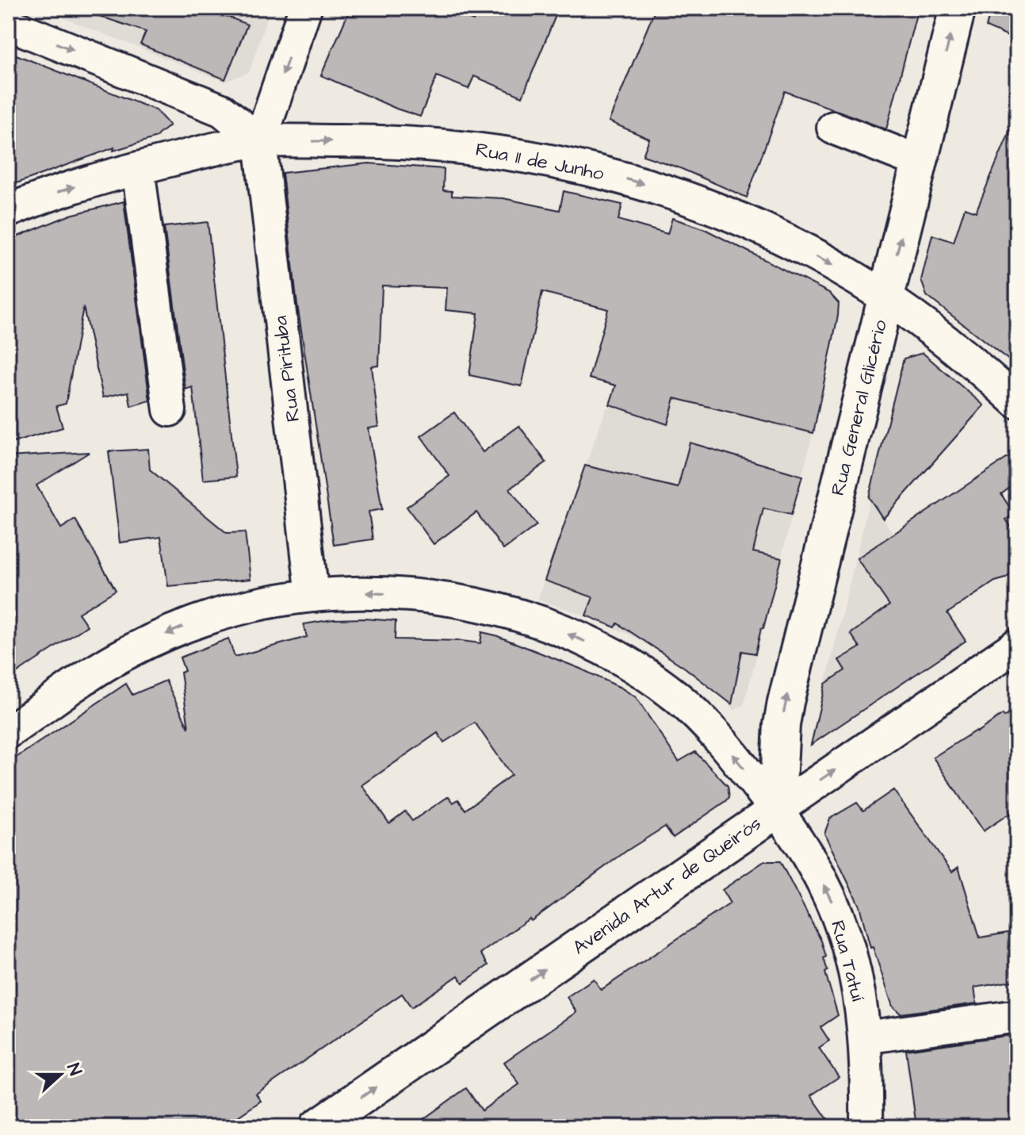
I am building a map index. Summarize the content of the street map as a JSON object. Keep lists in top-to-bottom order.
{
  "streets": {
    "main road": ["Rua General Glicério", "Avenida Artur de Queirós"],
    "street": ["Rua 11 de Junho", "Rua Pirituba", "Rua Tatuí"]
  },
  "crossings": [
    ["Rua 11 de Junho", "Rua Pirituba"],
    ["Rua 11 de Junho", "Rua General Glicério"],
    ["Rua Pirituba", "Rua Tatuí"],
    ["Rua General Glicério", "Avenida Artur de Queirós"],
    ["Rua General Glicério", "Rua Tatuí"],
    ["Avenida Artur de Queirós", "Rua Tatuí"]
  ],
  "one_way": [
    "Rua 11 de Junho",
    "Rua General Glicério",
    "Avenida Artur de Queirós",
    "Rua Tatuí"
  ],
  "north": "right"
}
